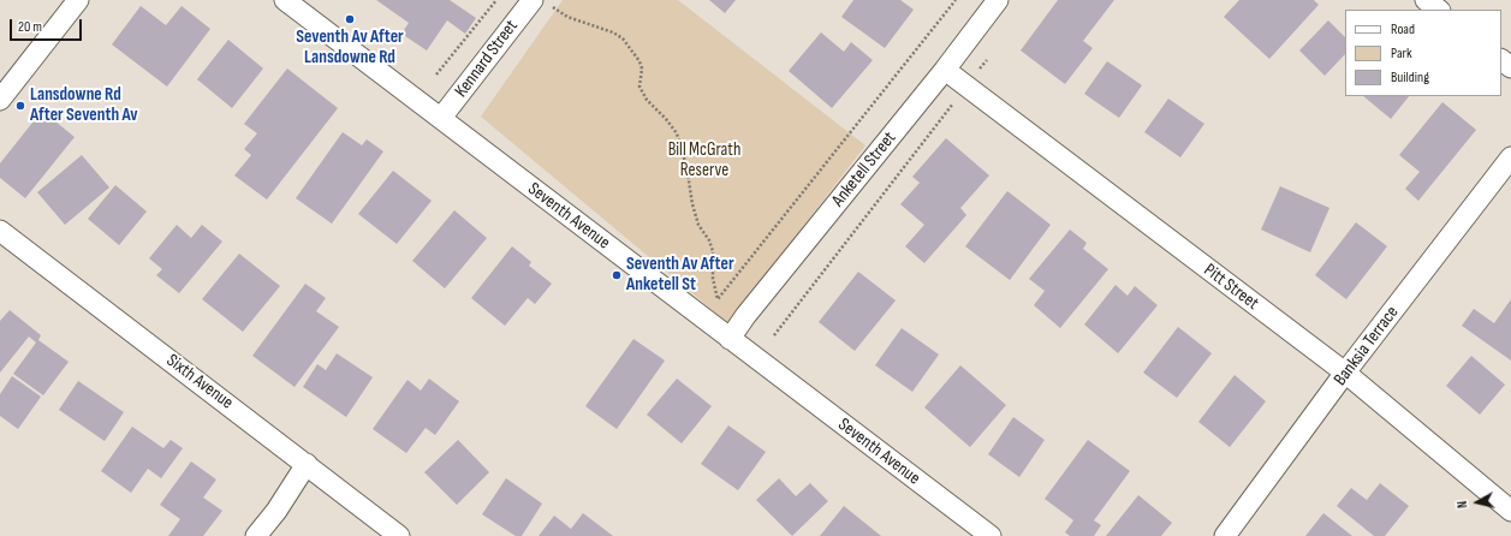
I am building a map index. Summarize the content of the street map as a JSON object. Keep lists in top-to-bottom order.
{
  "streets": {
    "street": [
      "Kennard Street",
      "Anketell Street",
      "Seventh Avenue",
      "Pitt Street",
      "Banksia Terrace",
      "Sixth Avenue"
    ]
  },
  "crossings": [
    ["Kennard Street", "Seventh Avenue"],
    ["Anketell Street", "Seventh Avenue"],
    ["Anketell Street", "Pitt Street"],
    ["Pitt Street", "Banksia Terrace"]
  ],
  "parks": ["Bill McGrath Reserve"],
  "places": ["Seventh Av After Lansdowne Rd", "Lansdowne Rd After Seventh Av", "Seventh Av After Anketell St"],
  "legend": ["Road", "Park", "Building"],
  "scale_bar": "20 m",
  "north": "left"
}
